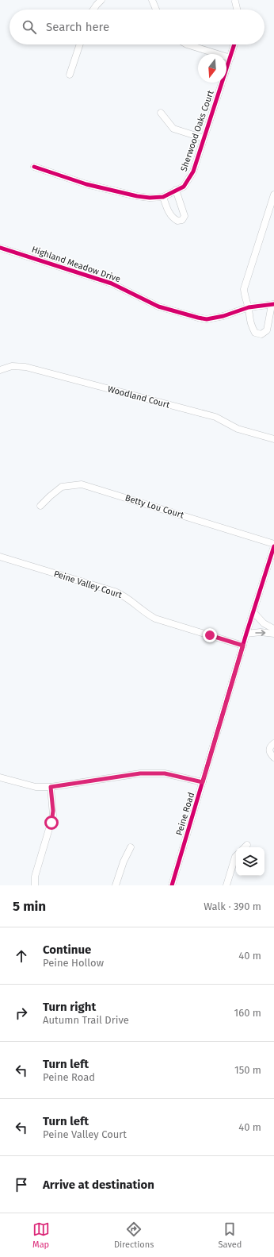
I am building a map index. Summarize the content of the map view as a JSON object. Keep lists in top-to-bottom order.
{
  "streets": {
    "street": [
      "Sherwood Oaks Court",
      "Highland Meadow Drive",
      "Woodland Court",
      "Betty Lou Court",
      "Peine Valley Court",
      "Peine Road"
    ]
  },
  "crossings": [
    ["Peine Valley Court", "Peine Road"]
  ],
  "north": "bottom",
  "page": {
    "search": "Search here",
    "heading": ["5 min", "Walk · 390 m"],
    "list": [
      ["Continue", "Peine Hollow", "40 m"],
      ["Turn right", "Autumn Trail Drive", "160 m"],
      ["Turn left", "Peine Road", "150 m"],
      ["Turn left", "Peine Valley Court", "40 m"],
      "Arrive at destination"
    ],
    "nav": ["Map", "Directions", "Saved"]
  }
}
